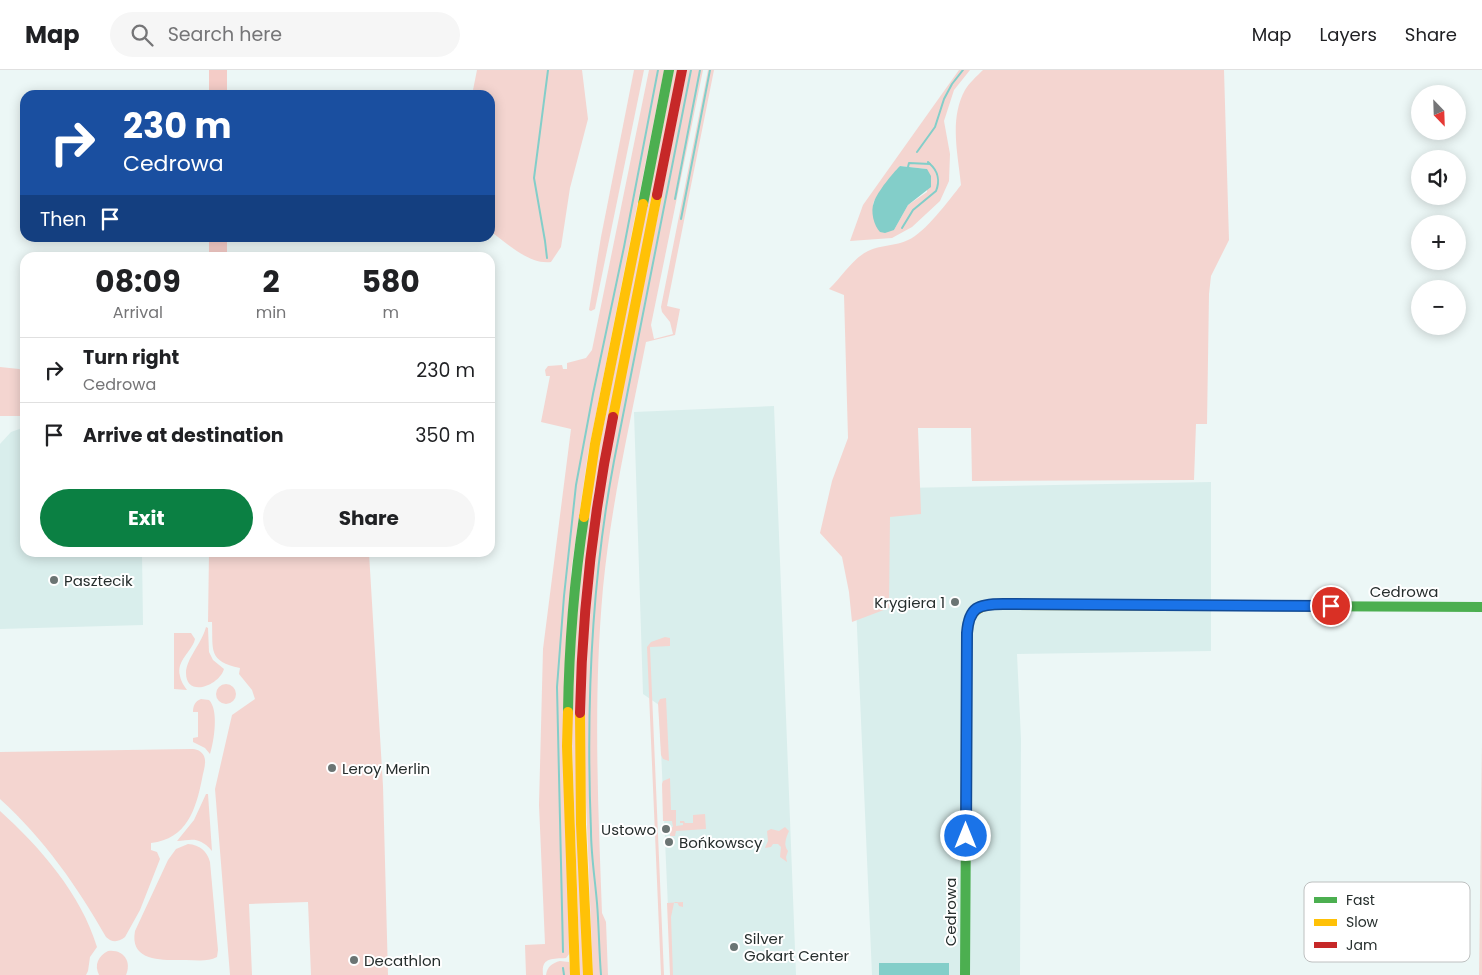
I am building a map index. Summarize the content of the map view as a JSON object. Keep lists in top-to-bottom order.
{
  "streets": {
    "main road": ["Cedrowa"]
  },
  "places": [
    "Pasztecik",
    "Krygiera 1",
    "Leroy Merlin",
    "Ustowo",
    "Bońkowscy",
    "Silver Gokart Center",
    "Decathlon"
  ],
  "legend": ["Fast", "Slow", "Jam"],
  "north": "bottom right",
  "page": {
    "header": "Map",
    "search": "Search here",
    "nav": ["Map", "Layers", "Share"],
    "map_buttons": ["+", "−"],
    "turn": ["230 m", "Cedrowa"],
    "then": "Then",
    "eta": [
      "08:09",
      "Arrival",
      "2",
      "min",
      "580",
      "m"
    ],
    "list": [
      {
        "name": "Turn right",
        "note": "Cedrowa",
        "value": "230 m"
      },
      {
        "name": "Arrive at destination",
        "value": "350 m"
      }
    ],
    "buttons": ["Exit", "Share"]
  }
}
